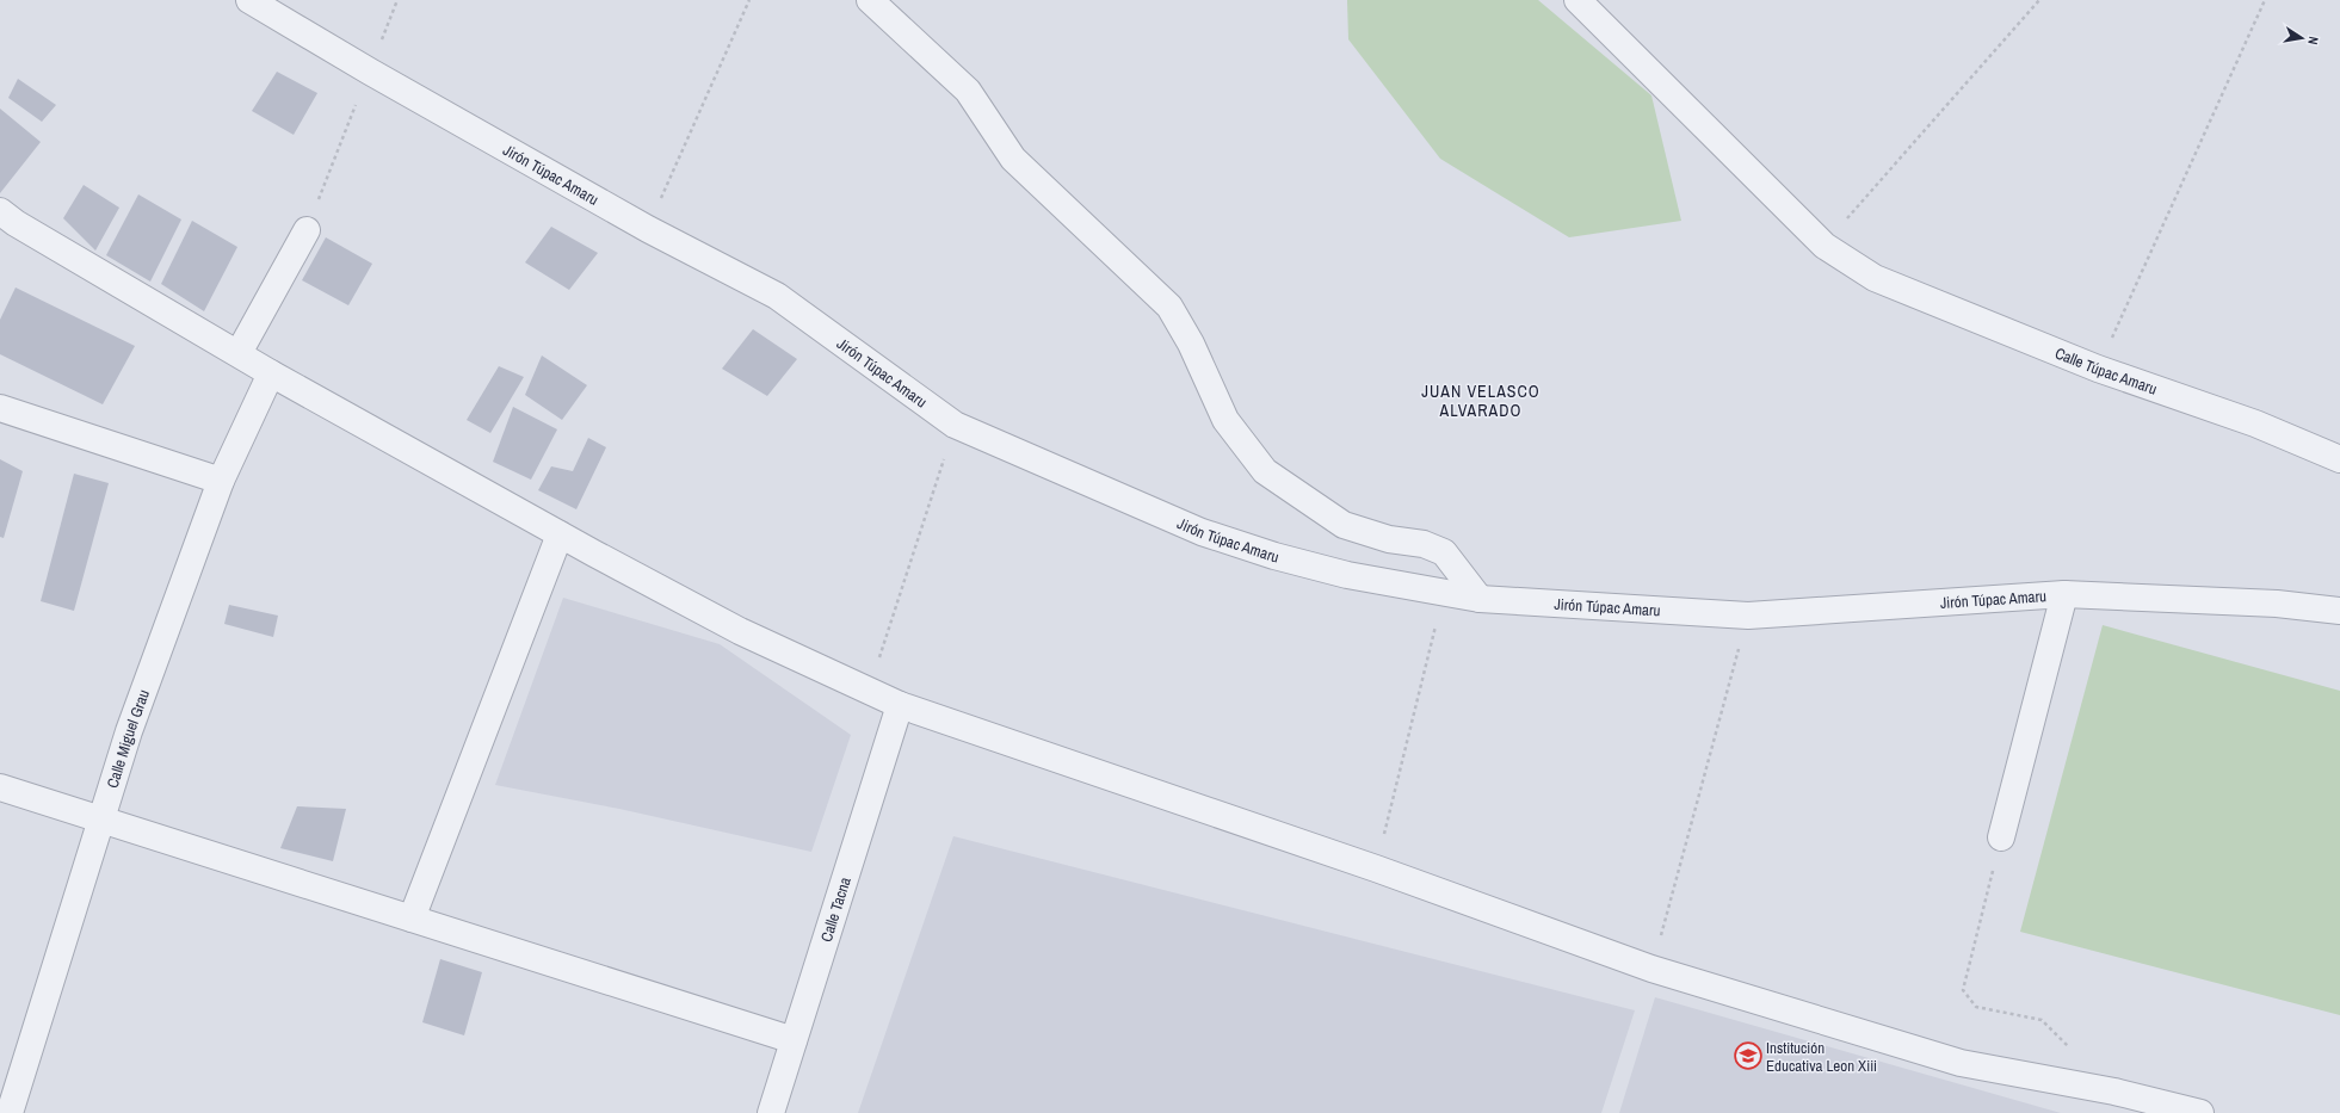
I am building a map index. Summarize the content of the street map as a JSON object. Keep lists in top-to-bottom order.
{
  "streets": {
    "street": [
      "Jirón Túpac Amaru",
      "Calle Túpac Amaru",
      "Calle Miguel Grau",
      "Calle Tacna"
    ]
  },
  "districts": ["JUAN VELASCO ALVARADO"],
  "places": {
    "school or university": ["Institución Educativa Leon Xiii"]
  },
  "north": "right"
}
